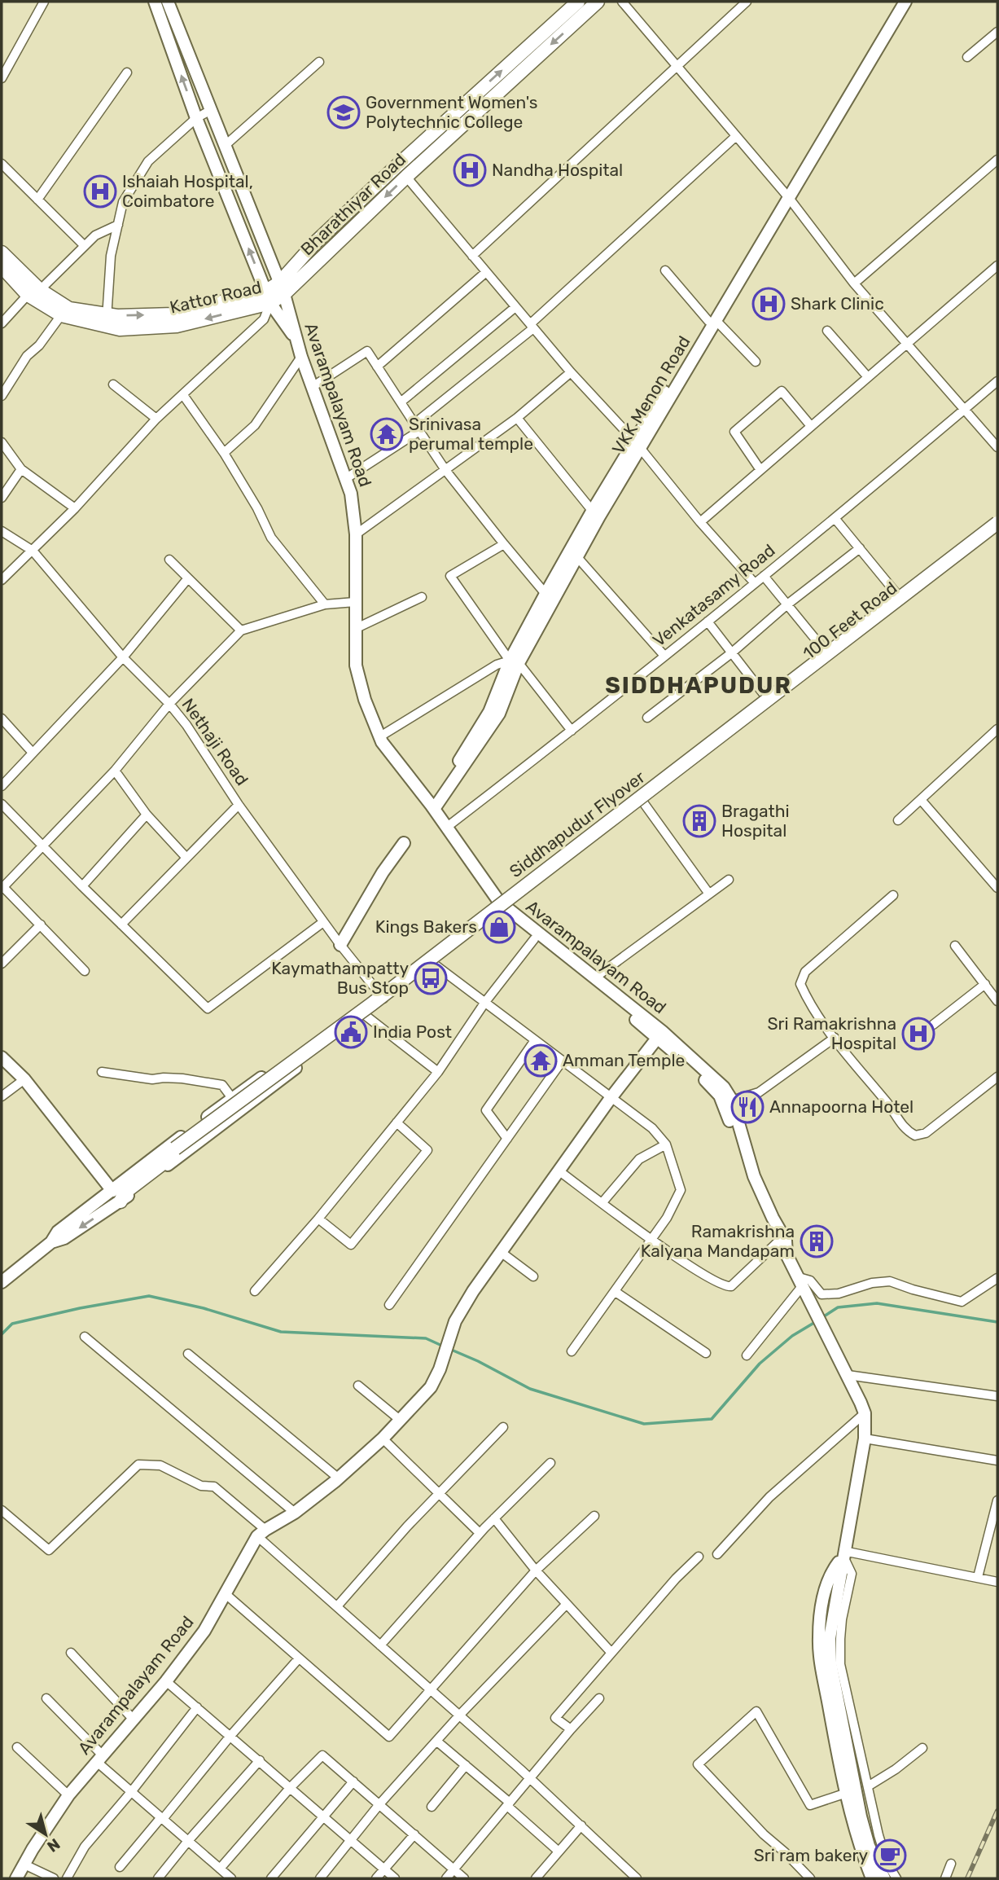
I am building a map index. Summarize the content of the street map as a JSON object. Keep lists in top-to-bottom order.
{
  "streets": {
    "main road": ["Bharathiyar Road", "Kattor Road", "Siddhapudur Flyover"],
    "street": [
      "VKK Menon Road",
      "Avarampalayam Road",
      "Venkatasamy Road",
      "100 Feet Road",
      "Nethaji Road"
    ]
  },
  "crossings": [
    ["Bharathiyar Road", "Kattor Road"],
    ["Bharathiyar Road", "Avarampalayam Road"],
    ["VKK Menon Road", "Avarampalayam Road"],
    ["Avarampalayam Road", "Venkatasamy Road"],
    ["Avarampalayam Road", "100 Feet Road"]
  ],
  "districts": ["SIDDHAPUDUR"],
  "places": {
    "school or university": ["Government Women's Polytechnic College"],
    "hospital": [
      "Nandha Hospital",
      "Ishaiah Hospital, Coimbatore",
      "Shark Clinic",
      "Sri Ramakrishna Hospital"
    ],
    "temple": ["Srinivasa perumal temple", "Amman Temple"],
    "building": ["Bragathi Hospital", "Ramakrishna Kalyana Mandapam"],
    "shop": ["Kings Bakers"],
    "bus stop": ["Kaymathampatty Bus Stop"],
    "public building": ["India Post"],
    "restaurant": ["Annapoorna Hotel"],
    "cafe": ["Sri ram bakery"]
  },
  "north": "bottom right"
}
